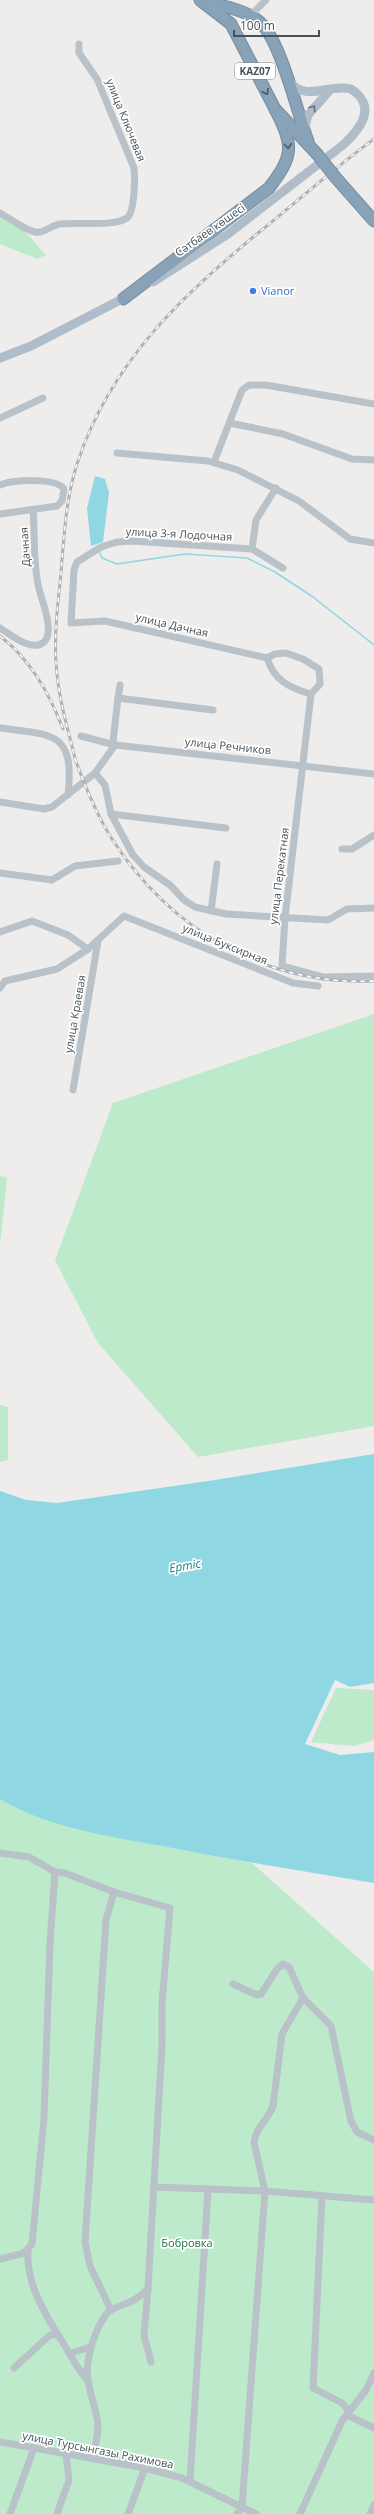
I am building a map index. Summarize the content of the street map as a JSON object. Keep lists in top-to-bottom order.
{
  "streets": {
    "highway": ["KAZ07"],
    "main road": ["Сәтбаев көшесі"],
    "street": [
      "улица Ключевая",
      "улица 3-я Лодочная",
      "Дачная",
      "улица Дачная",
      "улица Речников",
      "улица Перекатная",
      "улица Буксирная",
      "улица Краевая",
      "улица Турсынгазы Рахимова"
    ]
  },
  "crossings": [
    ["KAZ07", "Сәтбаев көшесі"],
    ["улица 3-я Лодочная", "улица Дачная"],
    ["улица Речников", "улица Перекатная"],
    ["улица Буксирная", "улица Краевая"]
  ],
  "water": ["Ертіс"],
  "parks": ["Бобровка"],
  "places": ["Vianor"],
  "scale_bar": "100 m"
}
